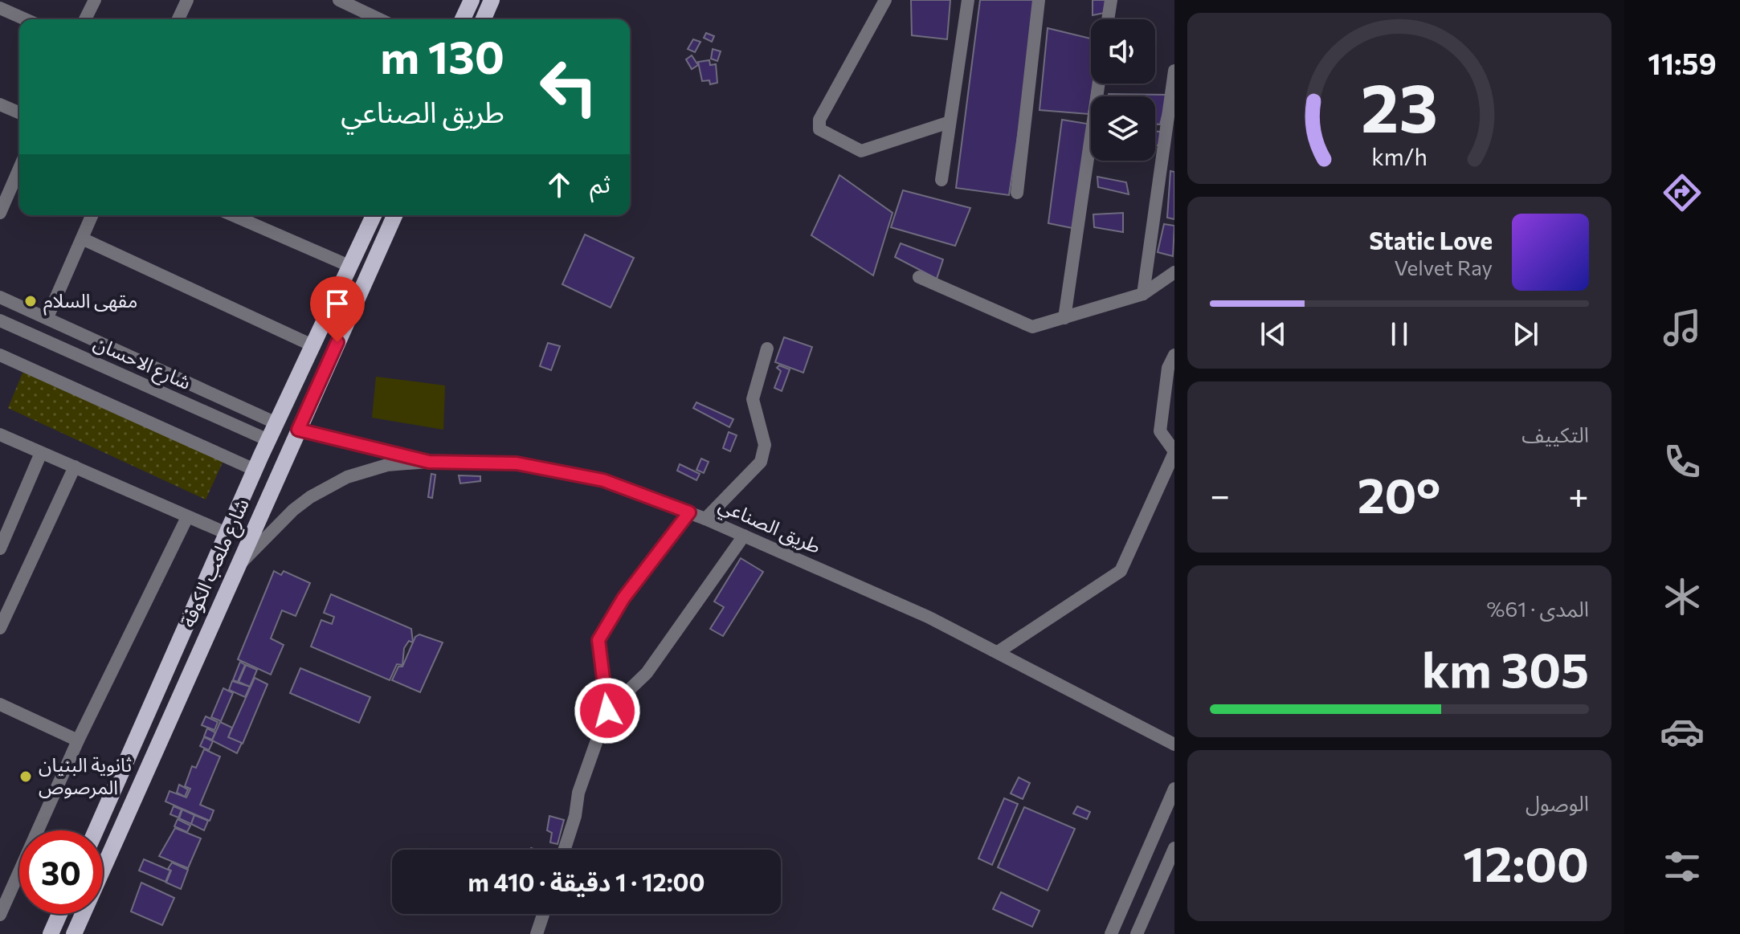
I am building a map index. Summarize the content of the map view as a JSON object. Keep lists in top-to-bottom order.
{
  "streets": {
    "main road": ["شارع ملعب الكوفة"],
    "street": ["شارع الاحسان", "طريق الصناعي"]
  },
  "crossings": [
    ["شارع الاحسان", "شارع ملعب الكوفة"],
    ["طريق الصناعي", "شارع ملعب الكوفة"]
  ],
  "places": ["مقهى السلام", "ثانوية البنيان المرصوص"],
  "page": {
    "tabs": "11:59",
    "turn": ["130 m", "طريق الصناعي"],
    "then": "ثم",
    "song": ["Static Love", "Velvet Ray"],
    "tile": [
      "التكييف",
      ["المدى · 61%", "305 km"],
      ["الوصول", "12:00"]
    ],
    "heat": ["−", "20°", "+"],
    "limit": "30",
    "trip": "12:00 · 1 دقيقة · 410 m",
    "gauge": ["23", "km/h"]
  }
}
